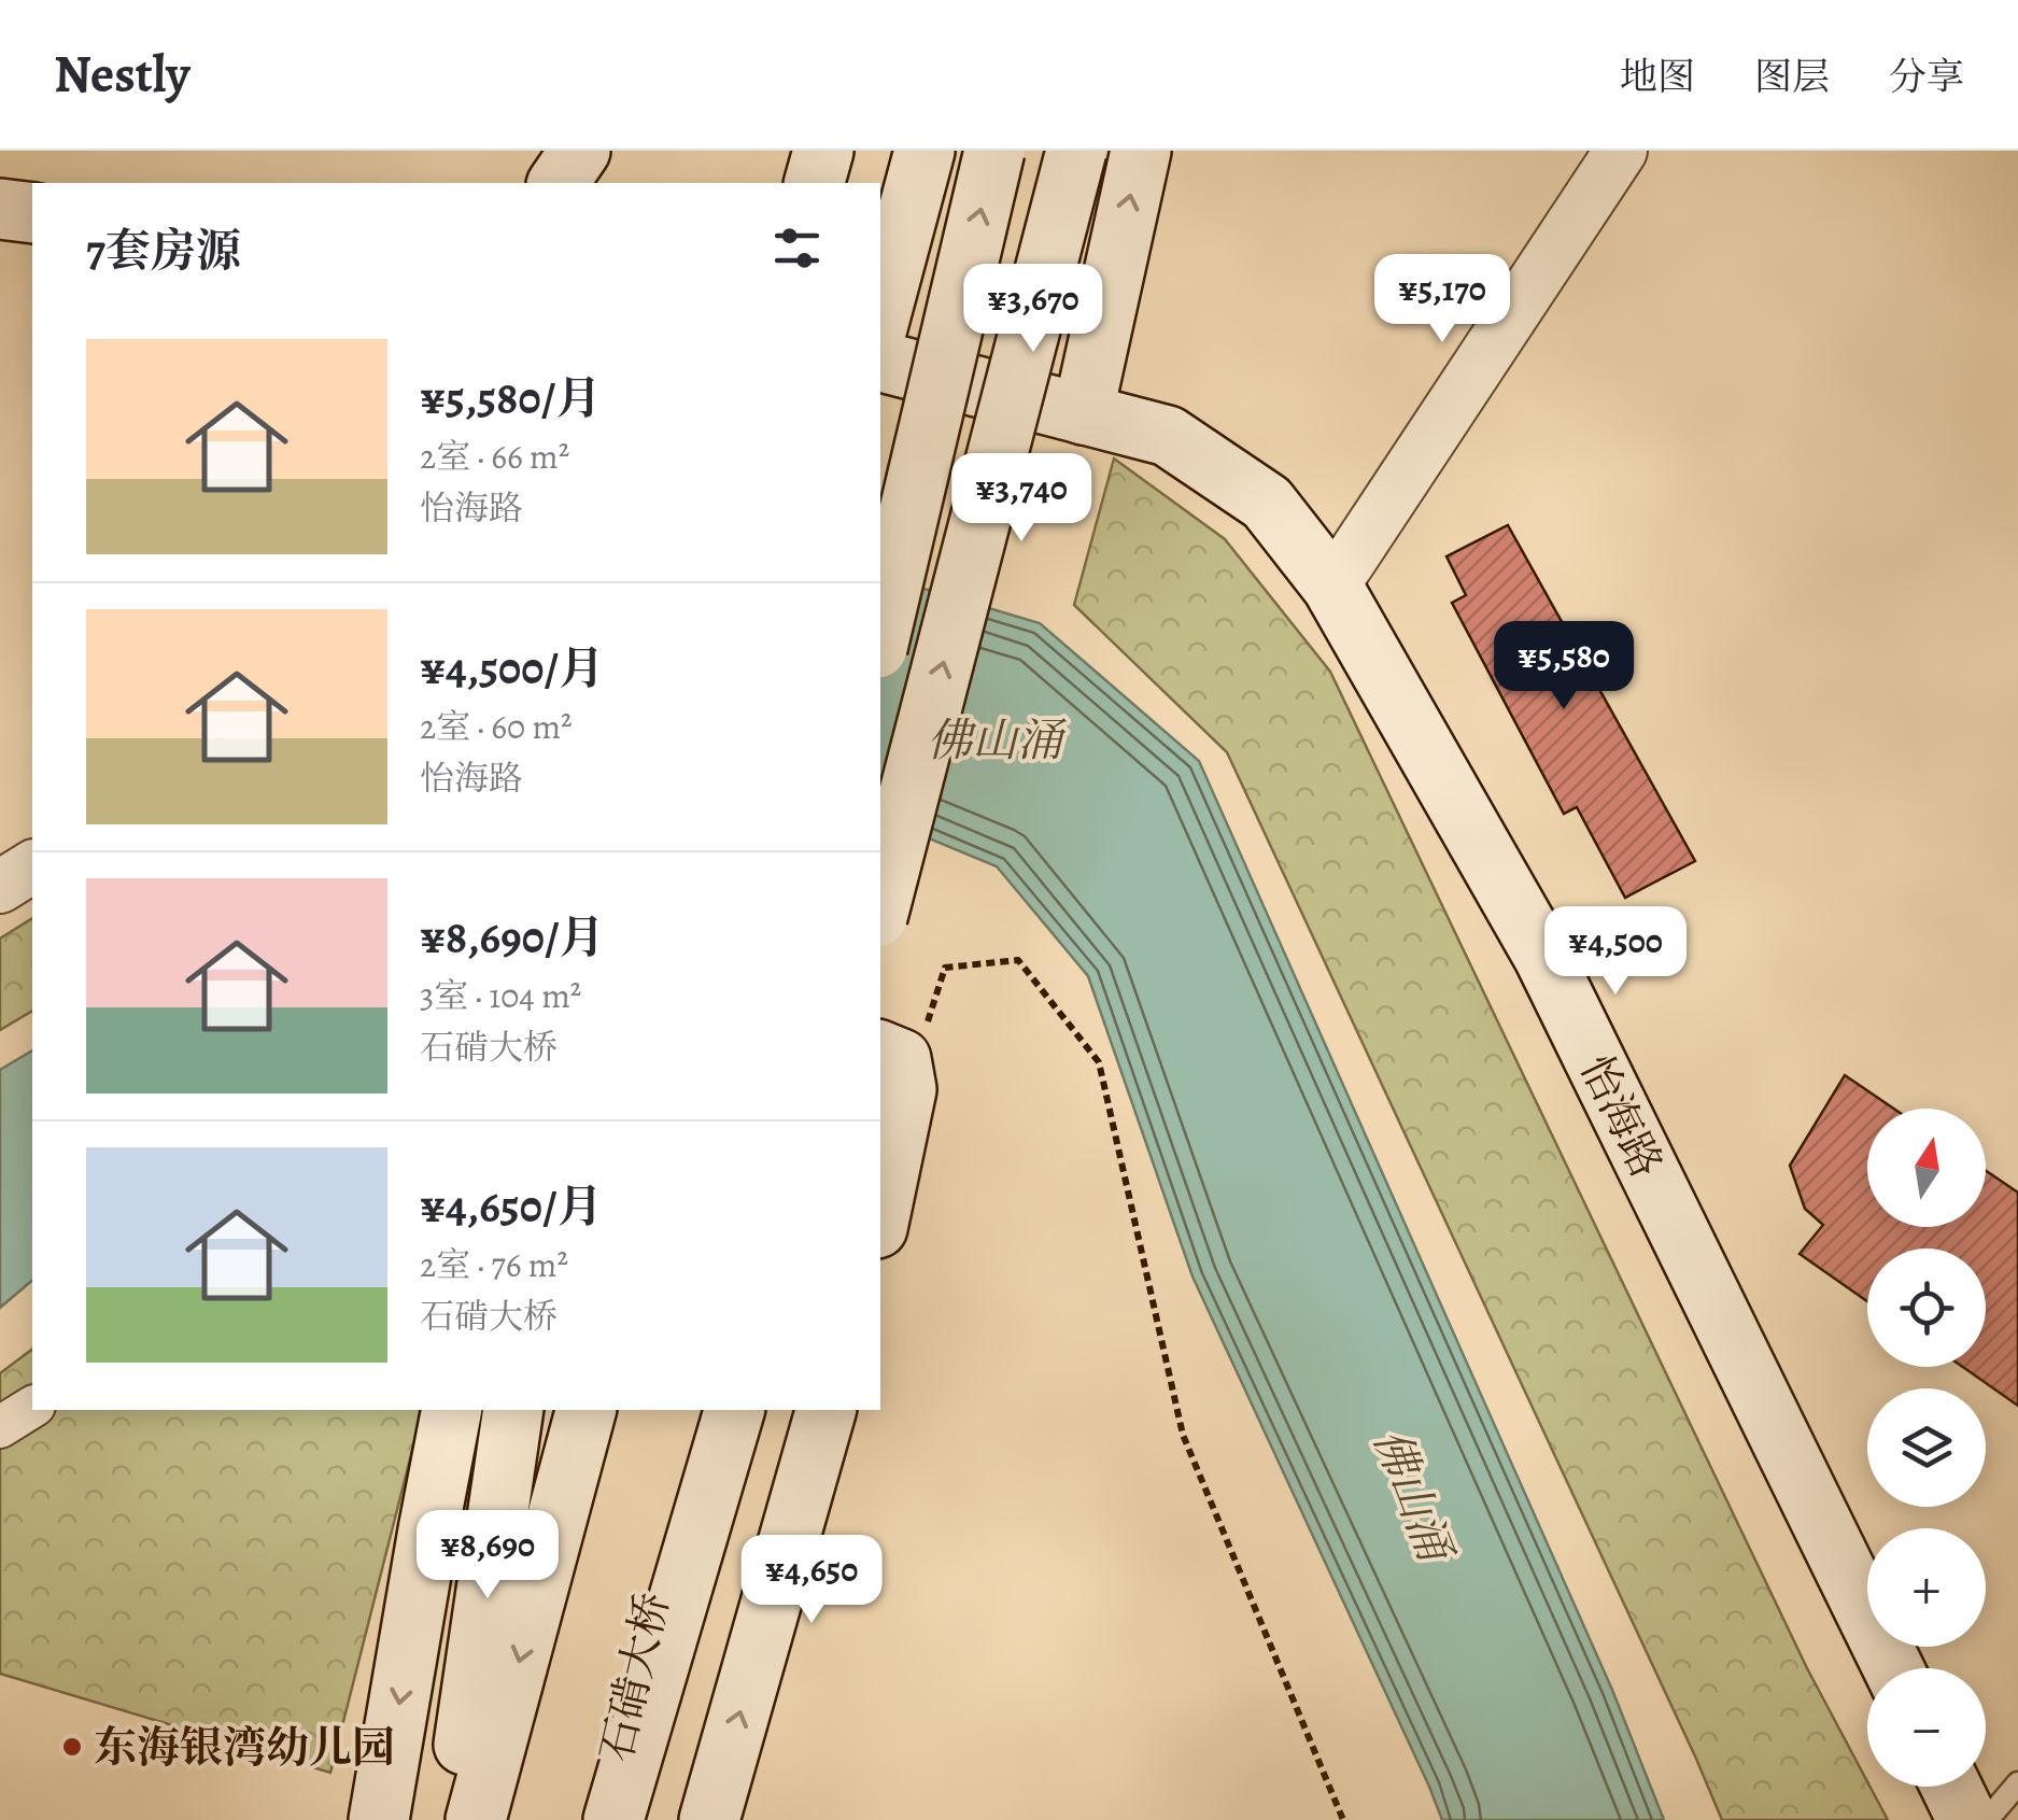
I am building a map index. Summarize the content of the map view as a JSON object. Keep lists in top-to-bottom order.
{
  "streets": {
    "main road": ["怡海路", "石𬒔大桥"]
  },
  "water": ["佛山涌"],
  "places": ["东海银湾幼儿园"],
  "north": "top",
  "page": {
    "header": "Nestly",
    "nav": ["地图", "图层", "分享"],
    "heading": "7套房源",
    "price": [
      "¥5,170",
      "¥3,670",
      "¥3,740",
      "¥5,580",
      "¥4,500",
      "¥8,690",
      "¥4,650"
    ],
    "list": [
      {
        "name": "¥5,580/月",
        "note": "2室 · 66 m² · 怡海路"
      },
      {
        "name": "¥4,500/月",
        "note": "2室 · 60 m² · 怡海路"
      },
      {
        "name": "¥8,690/月",
        "note": "3室 · 104 m² · 石𬒔大桥"
      },
      {
        "name": "¥4,650/月",
        "note": "2室 · 76 m² · 石𬒔大桥"
      }
    ],
    "map_buttons": ["+", "−"]
  }
}
